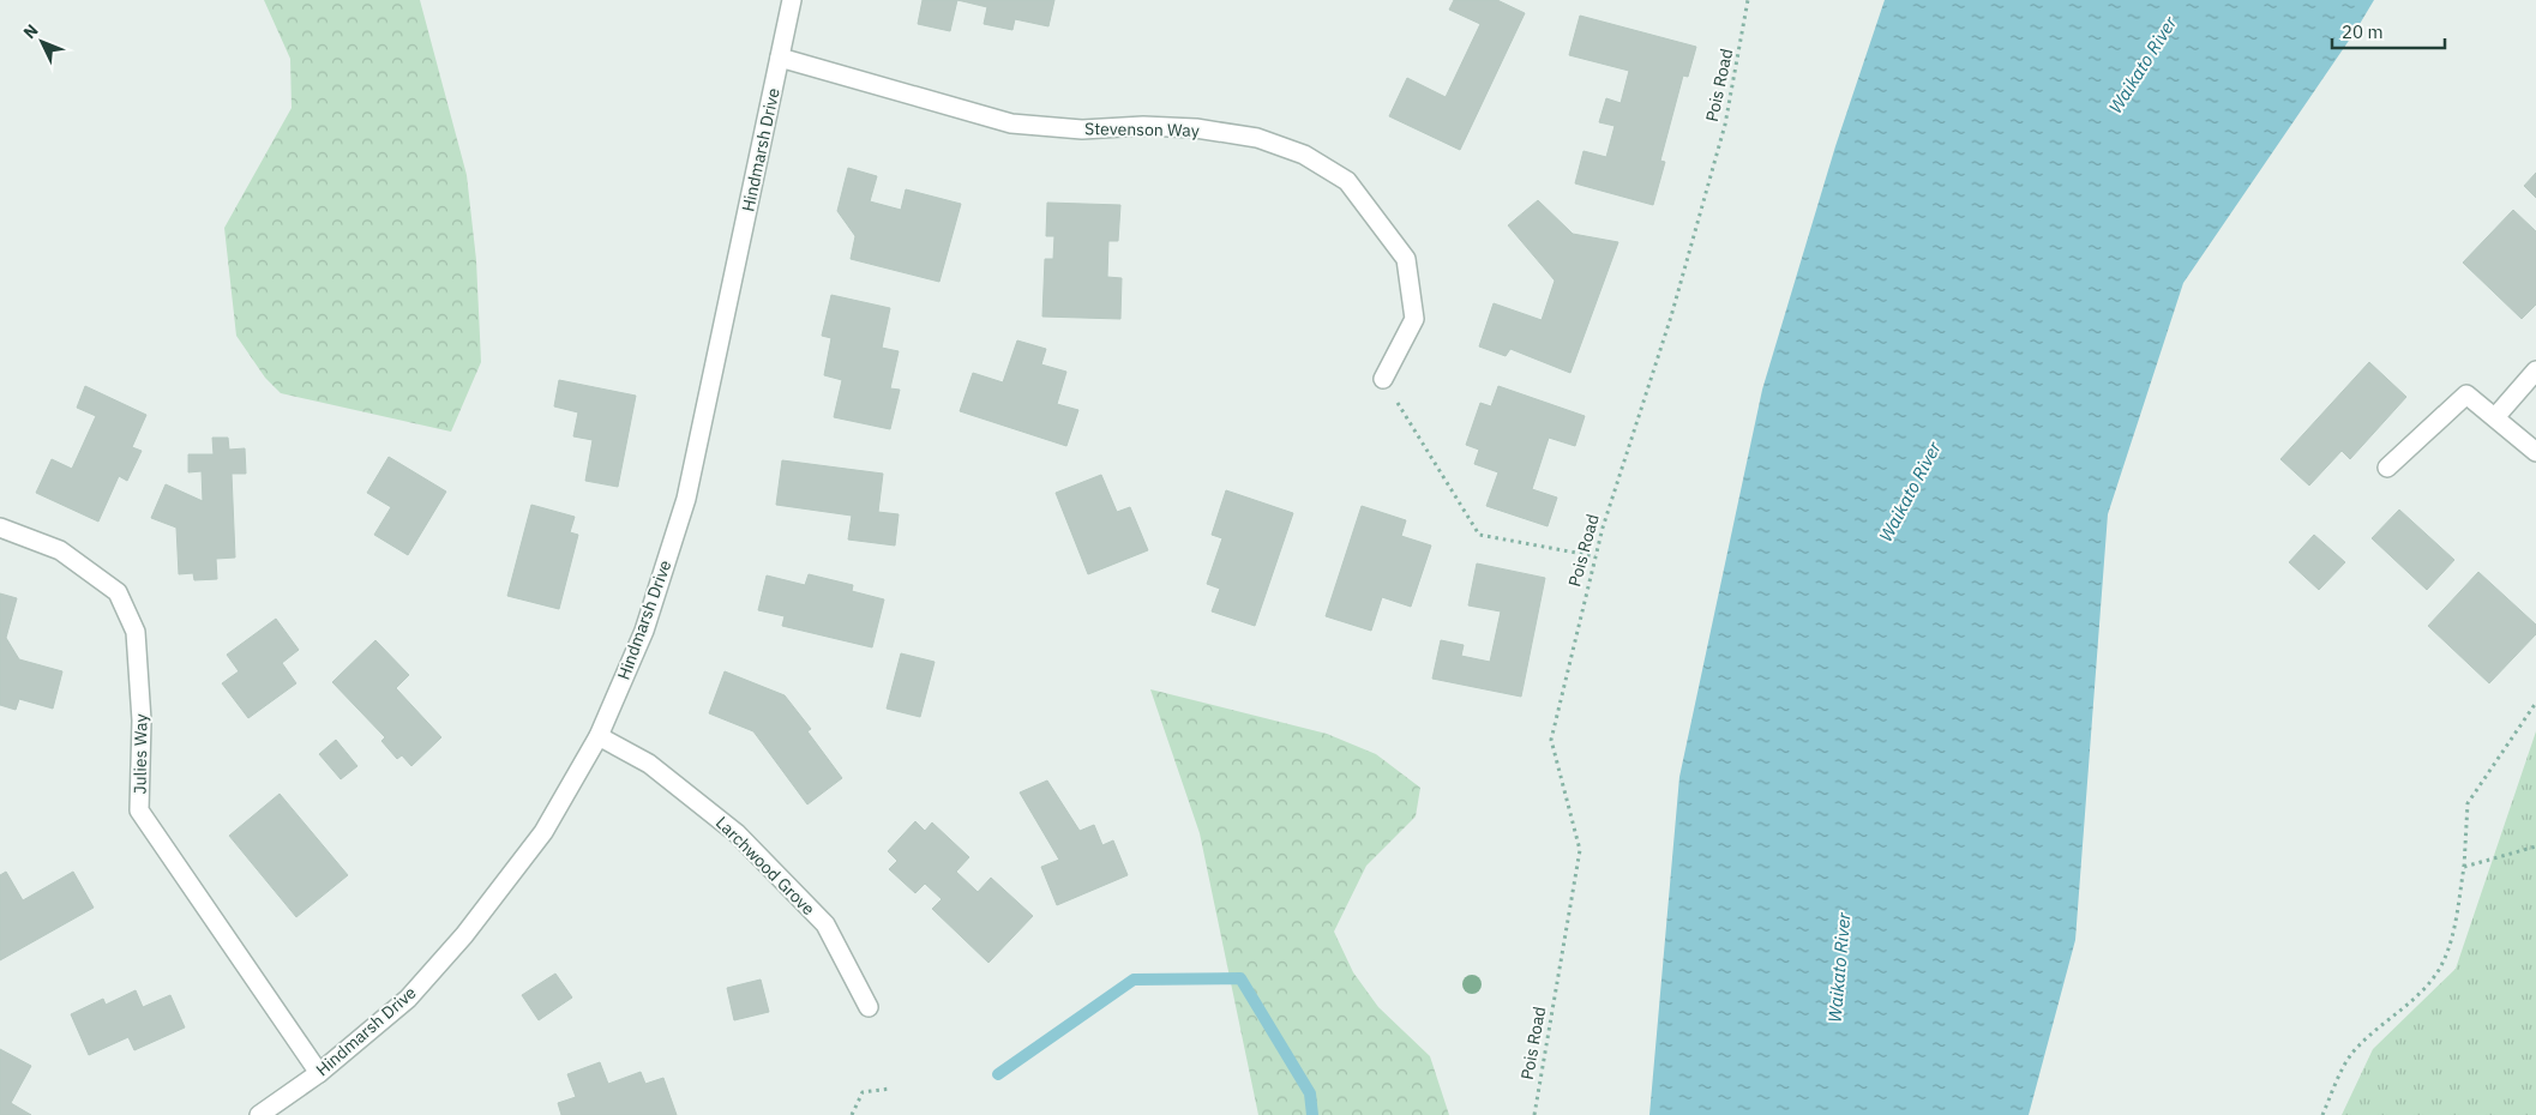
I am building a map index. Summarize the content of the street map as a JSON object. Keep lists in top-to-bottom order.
{
  "streets": {
    "street": [
      "Stevenson Way",
      "Hindmarsh Drive",
      "Julies Way",
      "Larchwood Grove"
    ],
    "path": ["Pois Road"]
  },
  "crossings": [
    ["Stevenson Way", "Hindmarsh Drive"],
    ["Hindmarsh Drive", "Julies Way"],
    ["Hindmarsh Drive", "Larchwood Grove"]
  ],
  "water": ["Waikato River"],
  "scale_bar": "20 m",
  "north": "top left"
}
